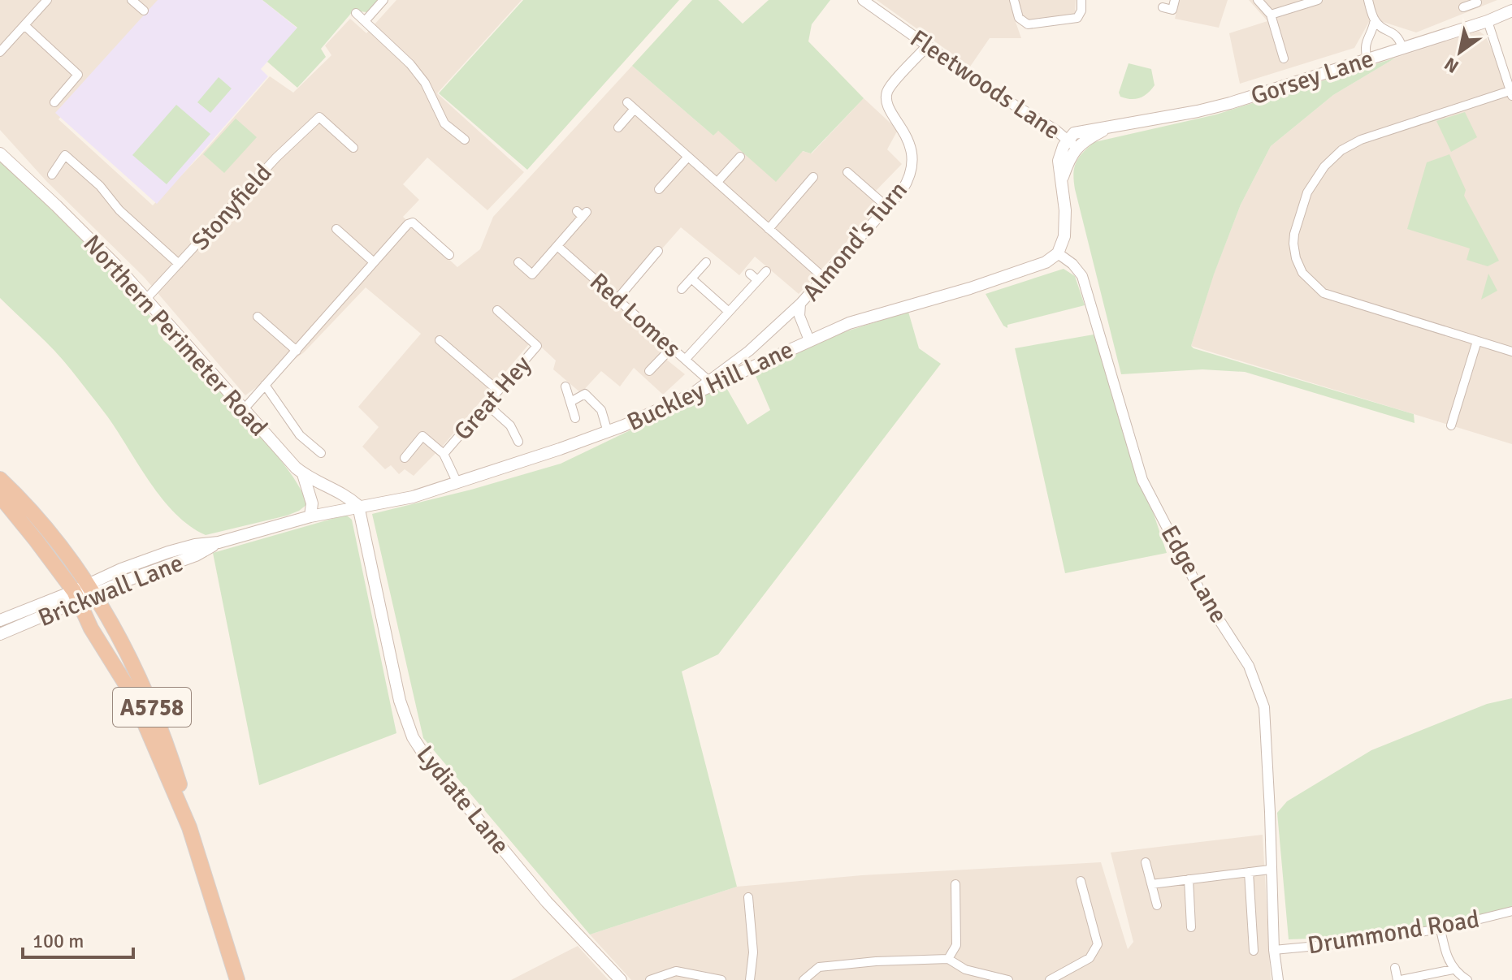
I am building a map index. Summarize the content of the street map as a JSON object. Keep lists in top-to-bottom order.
{
  "streets": {
    "highway": ["A5758"],
    "main road": [
      "Gorsey Lane",
      "Northern Perimeter Road",
      "Buckley Hill Lane",
      "Brickwall Lane",
      "Lydiate Lane"
    ],
    "street": [
      "Fleetwoods Lane",
      "Stonyfield",
      "Almond's Turn",
      "Red Lomes",
      "Great Hey",
      "Edge Lane",
      "Drummond Road"
    ]
  },
  "crossings": [
    ["Gorsey Lane", "Fleetwoods Lane"],
    ["Fleetwoods Lane", "Almond's Turn"],
    ["Stonyfield", "Northern Perimeter Road"],
    ["Almond's Turn", "Buckley Hill Lane"],
    ["Red Lomes", "Buckley Hill Lane"],
    ["Northern Perimeter Road", "Buckley Hill Lane"],
    ["Northern Perimeter Road", "Brickwall Lane"],
    ["Northern Perimeter Road", "Lydiate Lane"],
    ["Buckley Hill Lane", "Great Hey"],
    ["Buckley Hill Lane", "Edge Lane"],
    ["Buckley Hill Lane", "Brickwall Lane"],
    ["Buckley Hill Lane", "Lydiate Lane"],
    ["Edge Lane", "Drummond Road"],
    ["Brickwall Lane", "A5758"],
    ["Brickwall Lane", "Lydiate Lane"]
  ],
  "scale_bar": "100 m",
  "north": "bottom left"
}
